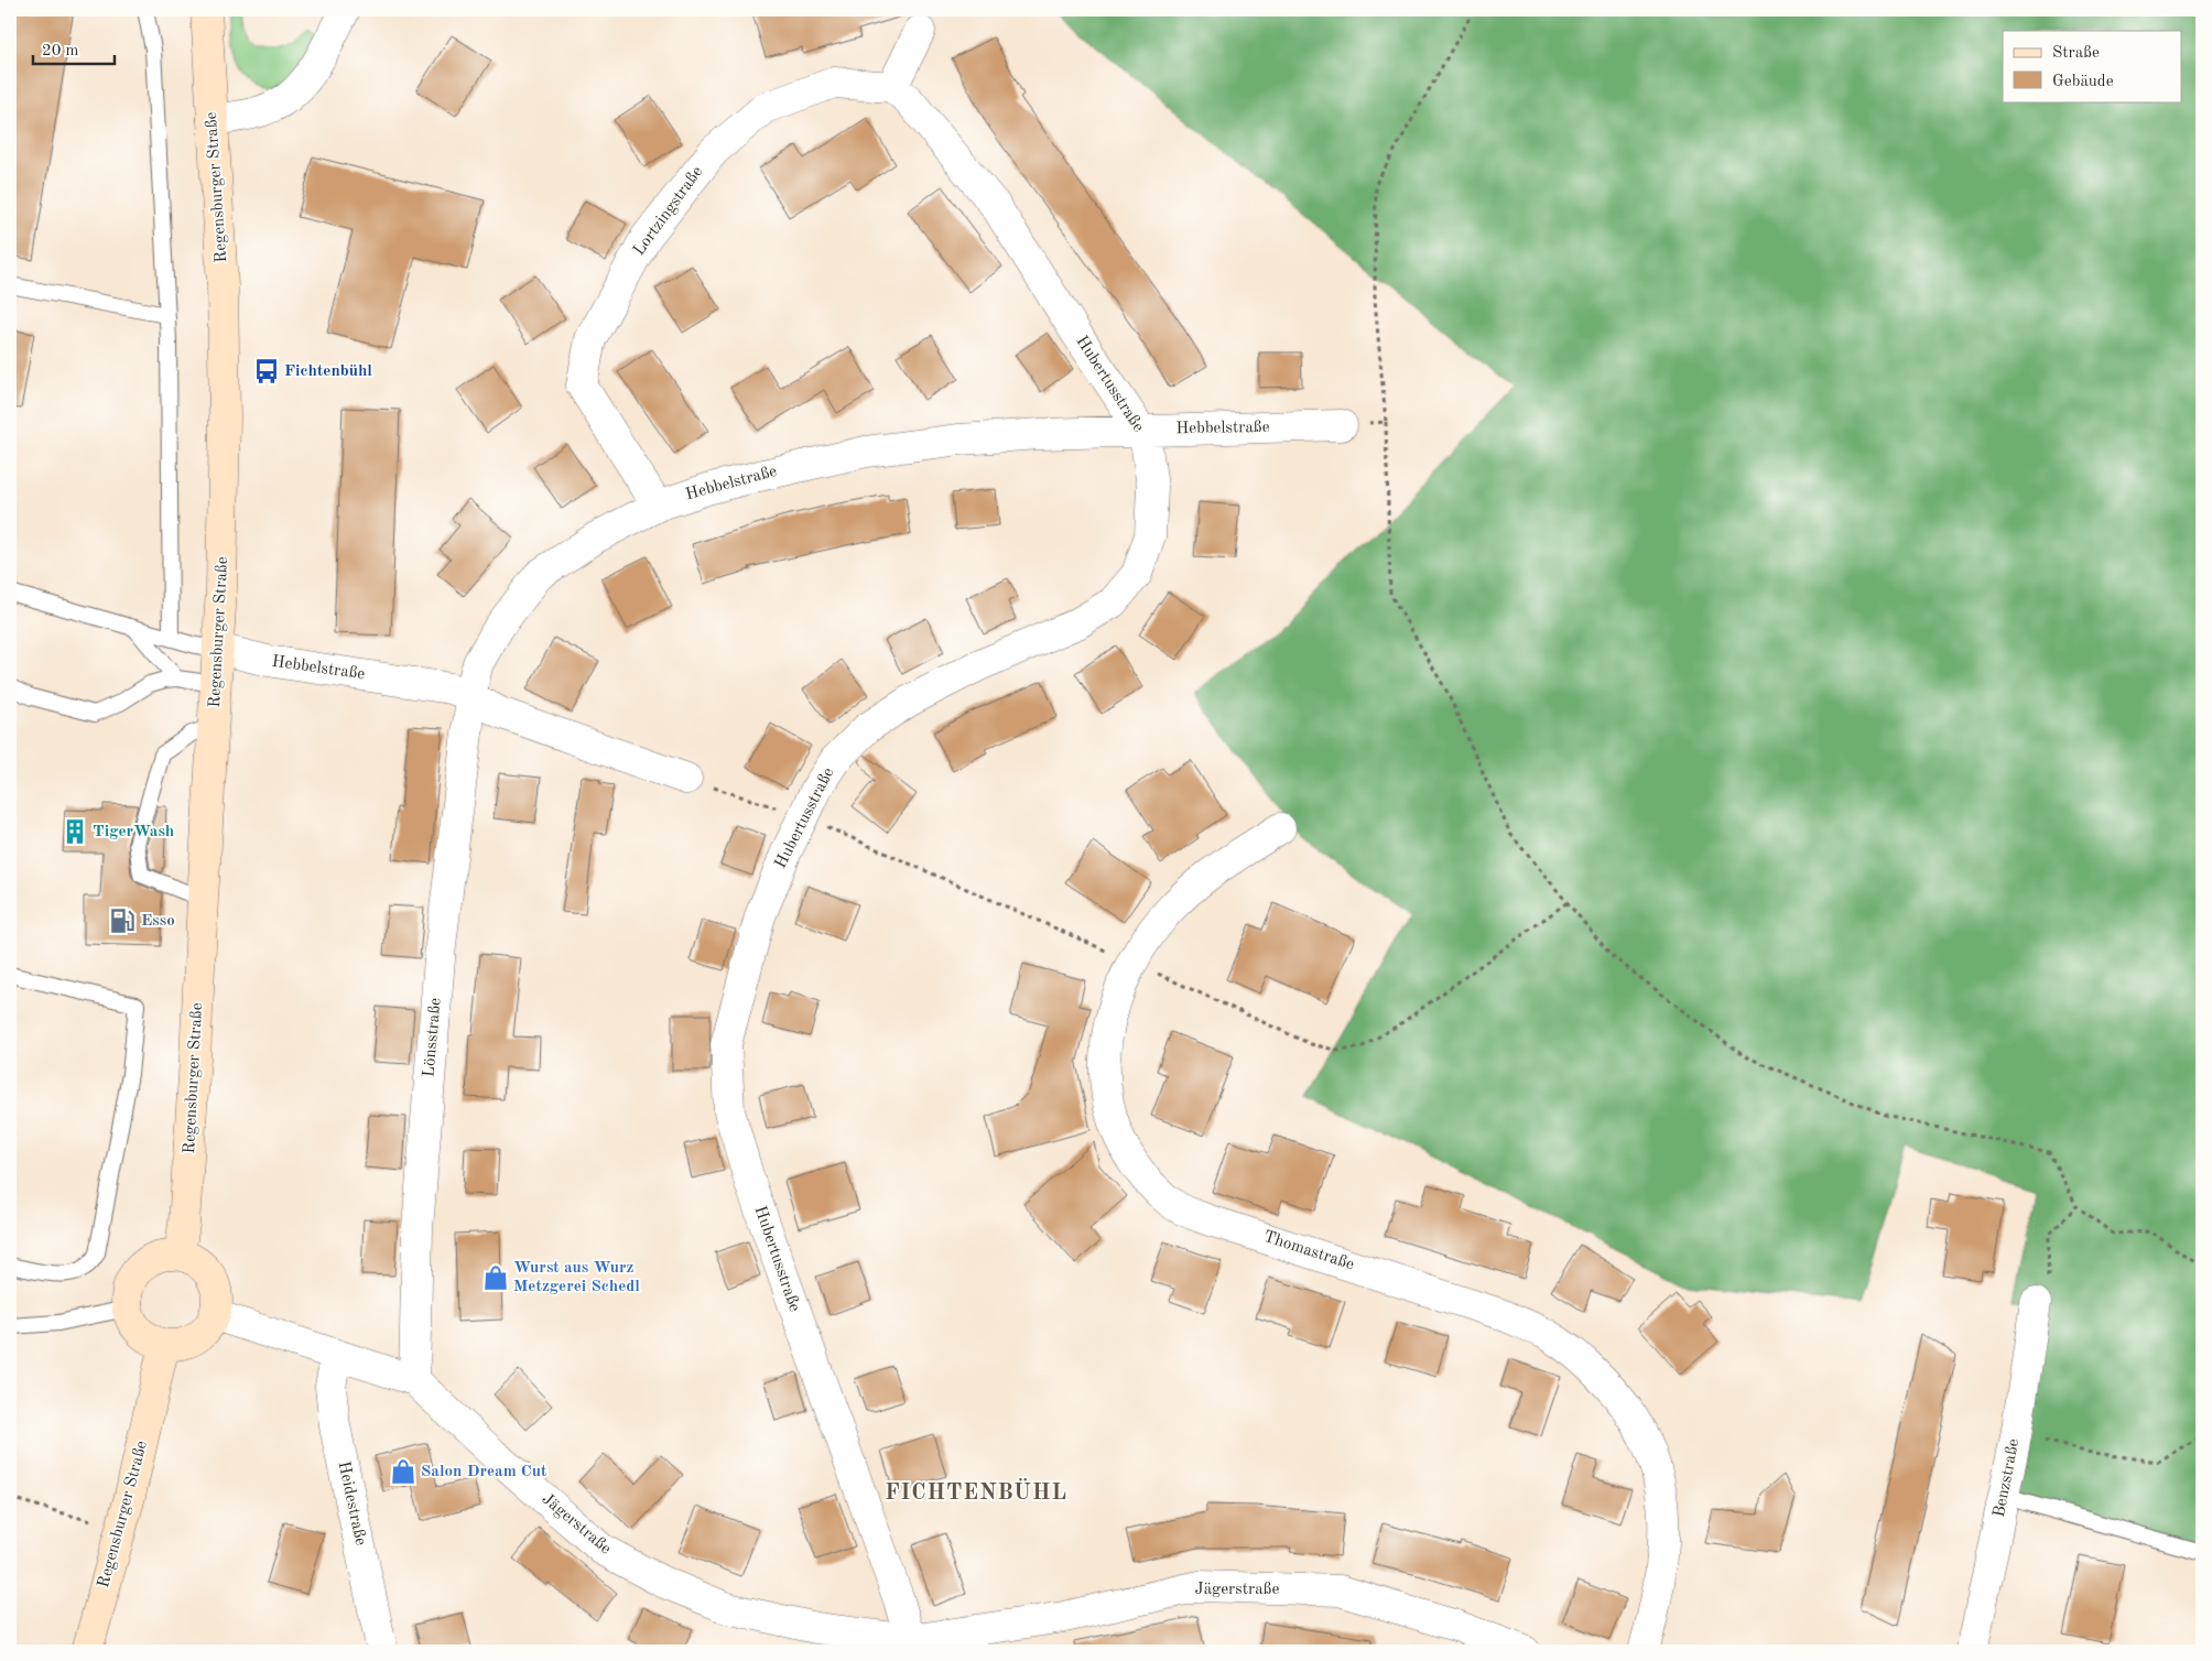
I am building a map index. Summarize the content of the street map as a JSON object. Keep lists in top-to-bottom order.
{
  "streets": {
    "main road": ["Regensburger Straße"],
    "street": [
      "Lortzingstraße",
      "Hubertusstraße",
      "Hebbelstraße",
      "Lönsstraße",
      "Thomastraße",
      "Benzstraße",
      "Heidestraße",
      "Jägerstraße"
    ]
  },
  "crossings": [
    ["Regensburger Straße", "Hebbelstraße"],
    ["Regensburger Straße", "Jägerstraße"],
    ["Lortzingstraße", "Hubertusstraße"],
    ["Lortzingstraße", "Hebbelstraße"],
    ["Hubertusstraße", "Hebbelstraße"],
    ["Hubertusstraße", "Jägerstraße"],
    ["Hebbelstraße", "Lönsstraße"],
    ["Lönsstraße", "Jägerstraße"],
    ["Heidestraße", "Jägerstraße"]
  ],
  "districts": ["FICHTENBÜHL"],
  "places": {
    "bus stop": ["Fichtenbühl"],
    "building": ["TigerWash"],
    "fuel station": ["Esso"],
    "shop": ["Wurst aus Wurz Metzgerei Schedl", "Salon Dream Cut"]
  },
  "legend": ["Straße", "Gebäude"],
  "scale_bar": "20 m"
}
